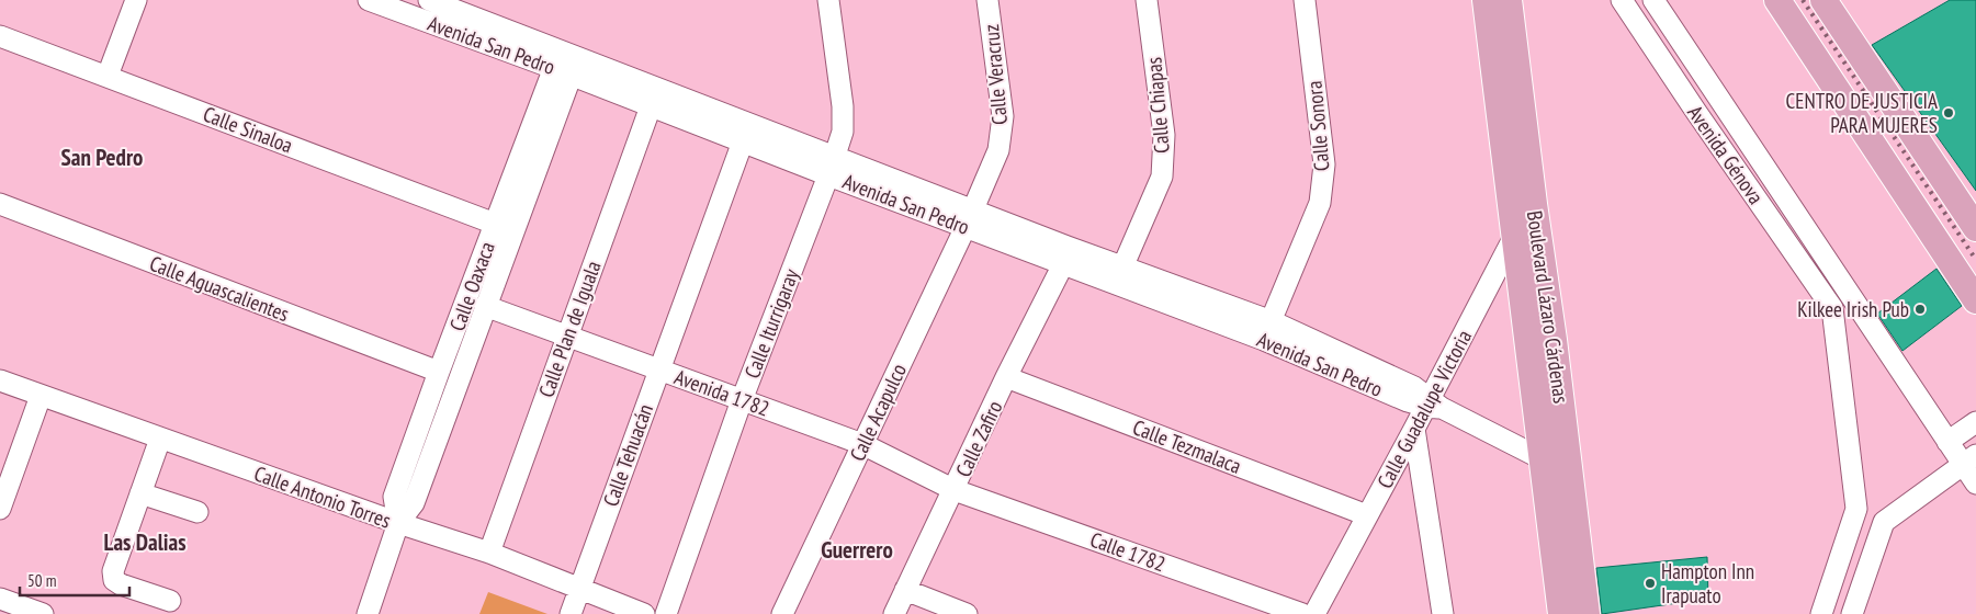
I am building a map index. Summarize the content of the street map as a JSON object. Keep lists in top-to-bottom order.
{
  "streets": {
    "main road": ["Boulevard Lázaro Cárdenas"],
    "street": [
      "Avenida San Pedro",
      "Calle Veracruz",
      "Calle Chiapas",
      "Calle Sonora",
      "Calle Sinaloa",
      "Avenida Génova",
      "Calle Oaxaca",
      "Calle Aguascalientes",
      "Calle Iturrigaray",
      "Calle Plan de Iguala",
      "Avenida 1782",
      "Calle Guadalupe Victoria",
      "Calle Acapulco",
      "Calle Zafiro",
      "Calle Tezmalaca",
      "Calle Tehuacán",
      "Calle Antonio Torres",
      "Calle 1782"
    ]
  },
  "crossings": [
    ["Avenida San Pedro", "Calle Veracruz"],
    ["Avenida San Pedro", "Calle Chiapas"],
    ["Avenida San Pedro", "Calle Sonora"],
    ["Avenida San Pedro", "Calle Oaxaca"],
    ["Avenida San Pedro", "Boulevard Lázaro Cárdenas"],
    ["Avenida San Pedro", "Calle Iturrigaray"],
    ["Avenida San Pedro", "Calle Plan de Iguala"],
    ["Avenida San Pedro", "Calle Guadalupe Victoria"],
    ["Avenida San Pedro", "Calle Acapulco"],
    ["Avenida San Pedro", "Calle Zafiro"],
    ["Avenida San Pedro", "Calle Tehuacán"],
    ["Calle Veracruz", "Calle Acapulco"],
    ["Calle Sinaloa", "Calle Oaxaca"],
    ["Calle Oaxaca", "Calle Aguascalientes"],
    ["Calle Oaxaca", "Avenida 1782"],
    ["Calle Oaxaca", "Calle Antonio Torres"],
    ["Boulevard Lázaro Cárdenas", "Calle Guadalupe Victoria"],
    ["Calle Iturrigaray", "Avenida 1782"],
    ["Calle Plan de Iguala", "Avenida 1782"],
    ["Calle Plan de Iguala", "Calle Antonio Torres"],
    ["Avenida 1782", "Calle Acapulco"],
    ["Avenida 1782", "Calle Zafiro"],
    ["Avenida 1782", "Calle Tehuacán"],
    ["Avenida 1782", "Calle 1782"],
    ["Calle Guadalupe Victoria", "Calle Tezmalaca"],
    ["Calle Zafiro", "Calle Tezmalaca"],
    ["Calle Zafiro", "Calle 1782"],
    ["Calle Tehuacán", "Calle Antonio Torres"]
  ],
  "districts": ["San Pedro", "Las Dalias", "Guerrero"],
  "places": ["CENTRO DE JUSTICIA PARA MUJERES", "Kilkee Irish Pub", "Hampton Inn Irapuato"],
  "scale_bar": "50 m"
}
